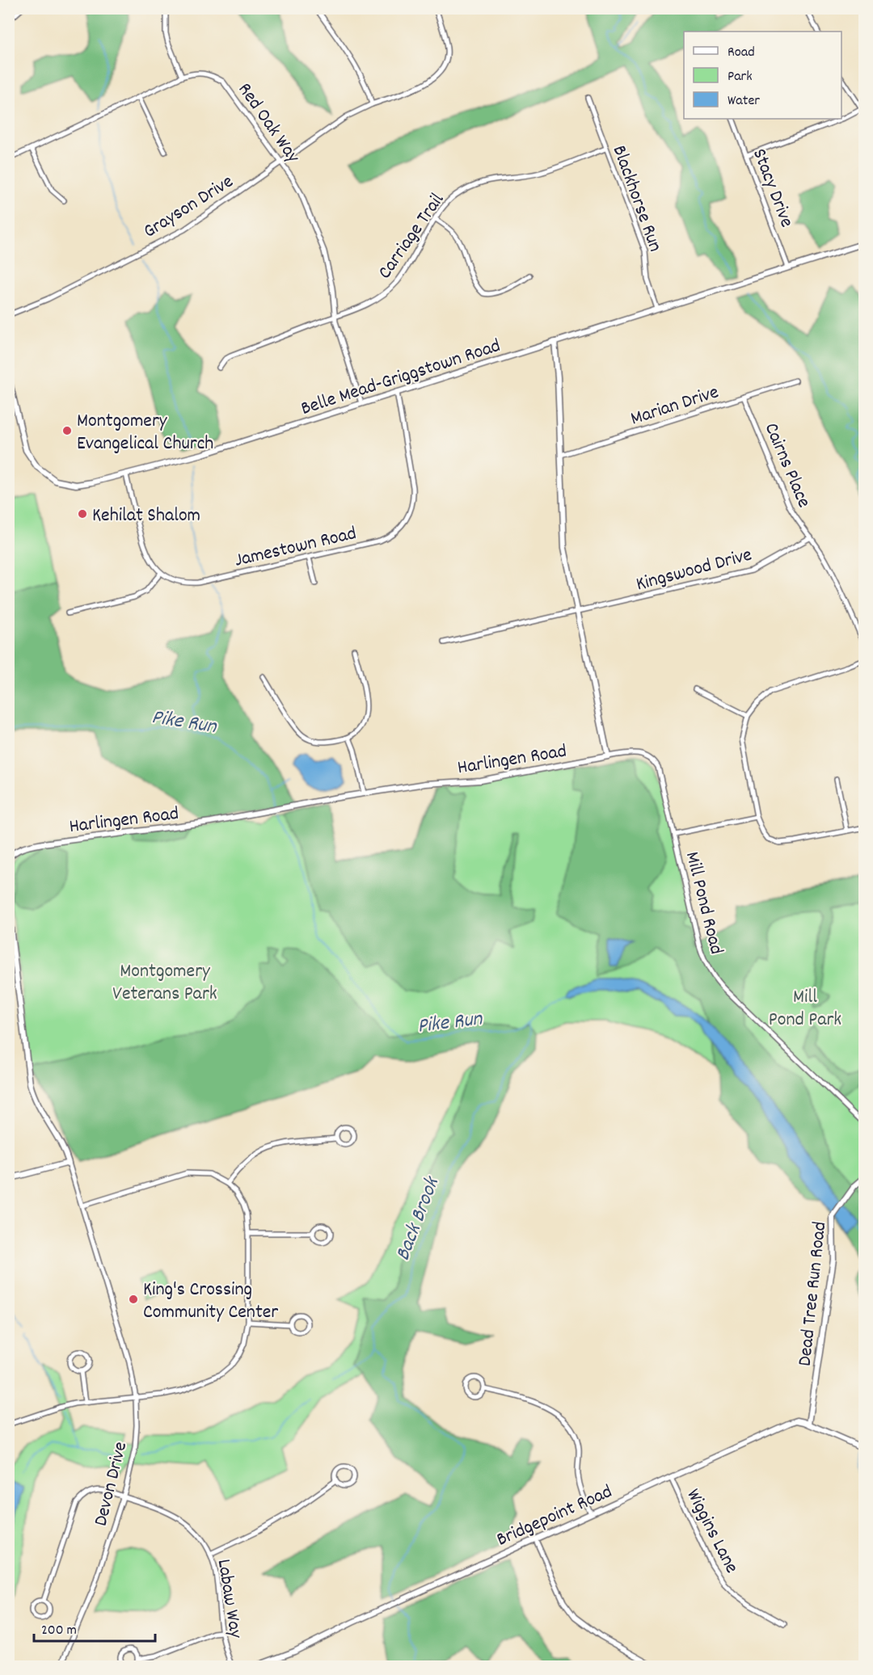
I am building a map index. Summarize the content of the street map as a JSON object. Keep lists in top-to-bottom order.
{
  "streets": {
    "street": [
      "Red Oak Way",
      "Stacy Drive",
      "Blackhorse Run",
      "Grayson Drive",
      "Carriage Trail",
      "Belle Mead-Griggstown Road",
      "Marian Drive",
      "Cairns Place",
      "Jamestown Road",
      "Kingswood Drive",
      "Harlingen Road",
      "Mill Pond Road",
      "Dead Tree Run Road",
      "Devon Drive",
      "Bridgepoint Road",
      "Wiggins Lane",
      "Labaw Way"
    ]
  },
  "crossings": [
    ["Red Oak Way", "Grayson Drive"],
    ["Red Oak Way", "Carriage Trail"],
    ["Red Oak Way", "Belle Mead-Griggstown Road"],
    ["Stacy Drive", "Belle Mead-Griggstown Road"],
    ["Blackhorse Run", "Carriage Trail"],
    ["Blackhorse Run", "Belle Mead-Griggstown Road"],
    ["Belle Mead-Griggstown Road", "Jamestown Road"],
    ["Marian Drive", "Cairns Place"],
    ["Cairns Place", "Kingswood Drive"],
    ["Harlingen Road", "Mill Pond Road"],
    ["Dead Tree Run Road", "Bridgepoint Road"],
    ["Devon Drive", "Labaw Way"],
    ["Bridgepoint Road", "Wiggins Lane"]
  ],
  "water": ["Pike Run", "Back Brook"],
  "parks": ["Montgomery Veterans Park", "Mill Pond Park"],
  "places": ["Montgomery Evangelical Church", "Kehilat Shalom", "King's Crossing Community Center"],
  "legend": ["Road", "Park", "Water"],
  "scale_bar": "200 m"
}
